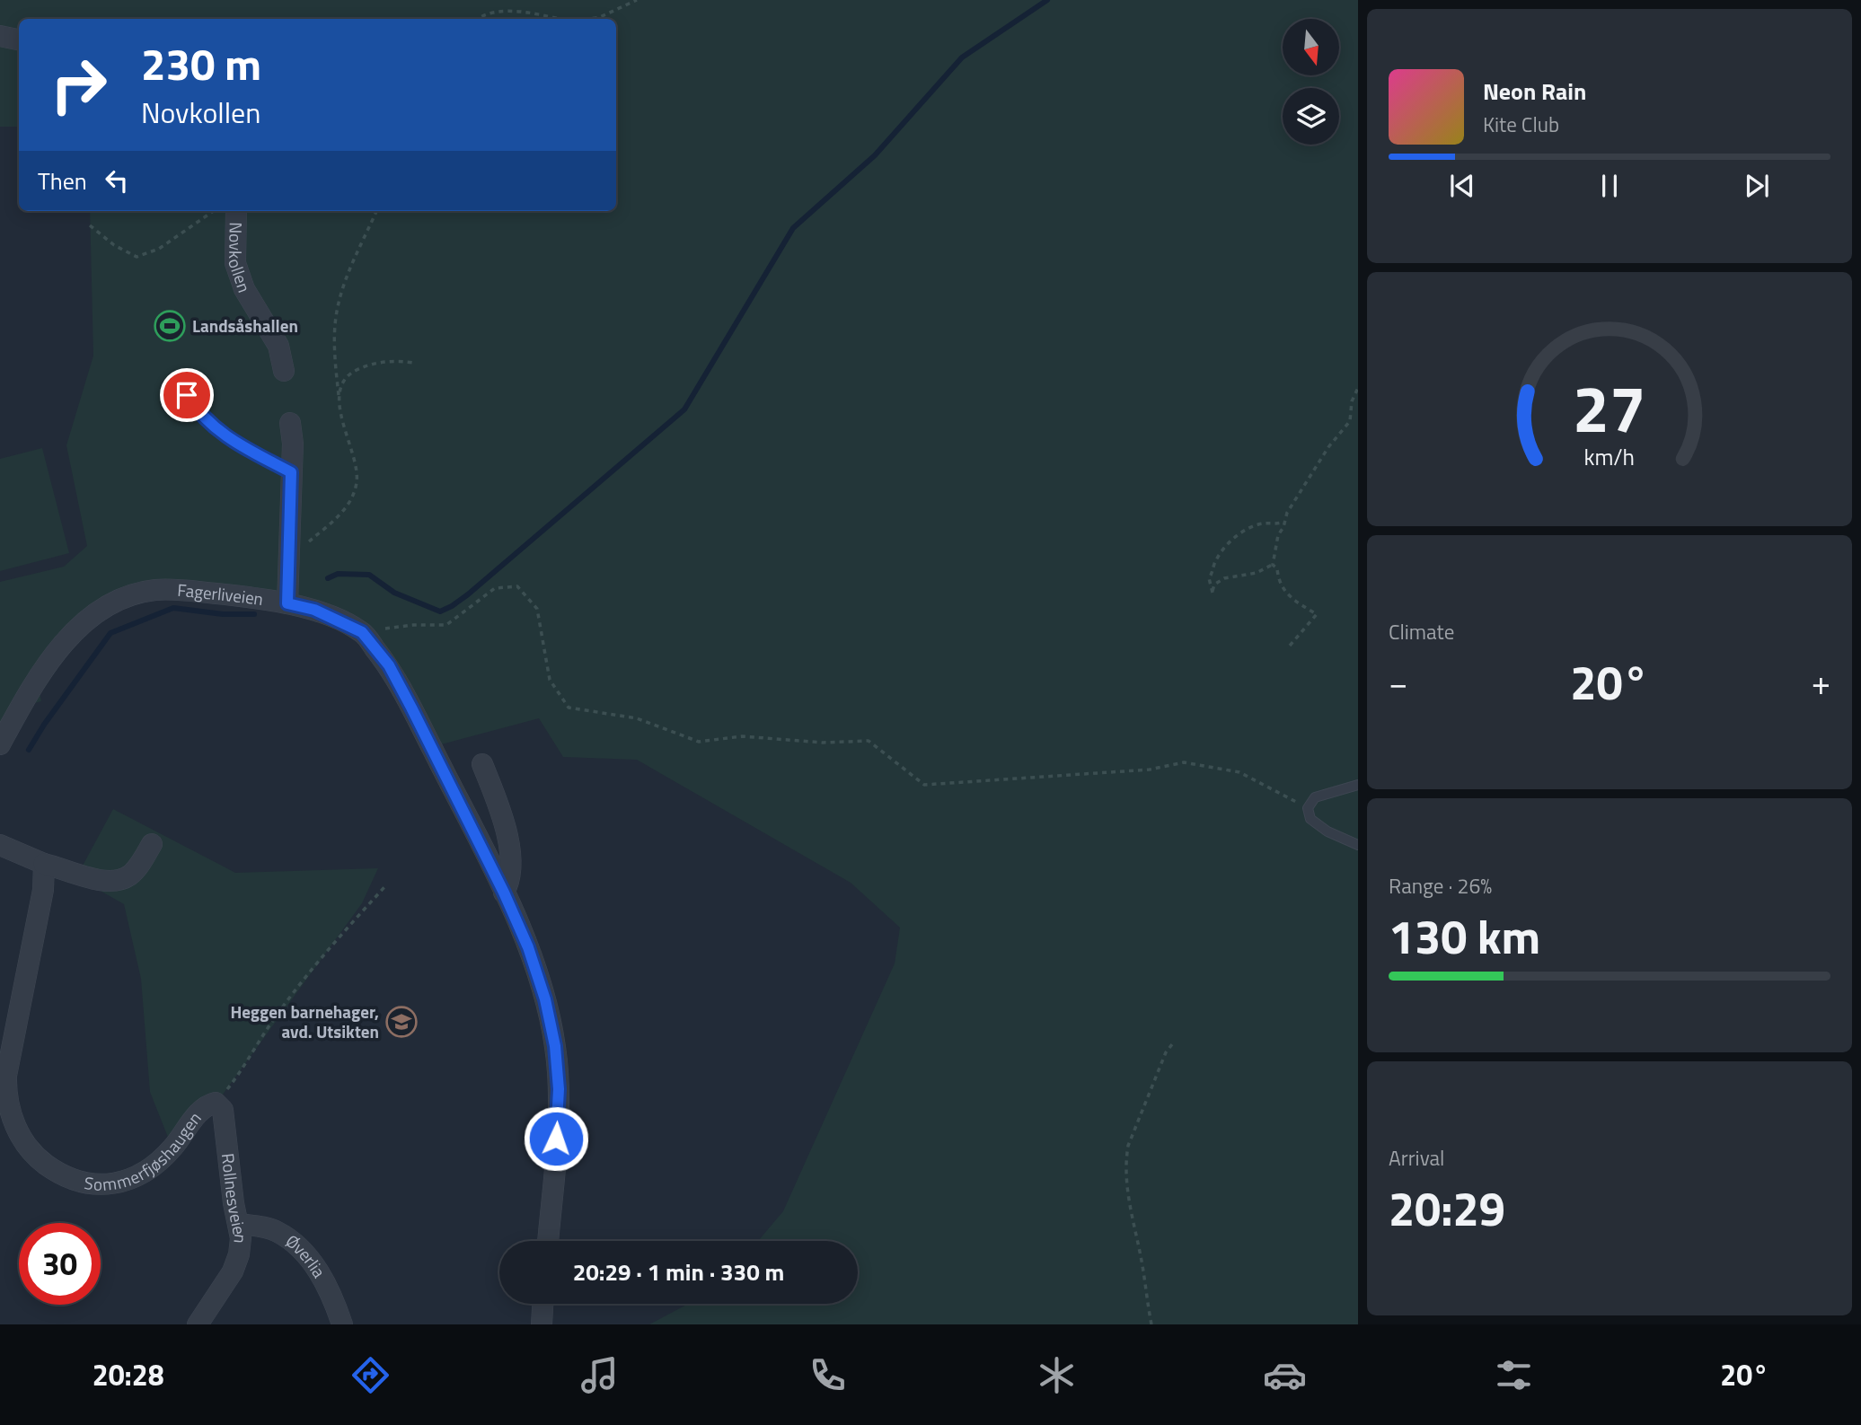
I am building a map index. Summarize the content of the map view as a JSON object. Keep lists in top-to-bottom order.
{
  "streets": {
    "street": [
      "Novkollen",
      "Fagerliveien",
      "Sommerfjøshaugen",
      "Rollnesveien",
      "Øverlia"
    ]
  },
  "crossings": [
    ["Sommerfjøshaugen", "Rollnesveien"],
    ["Rollnesveien", "Øverlia"]
  ],
  "places": {
    "sports": ["Landsåshallen"],
    "school or university": ["Heggen barnehager, avd. Utsikten"]
  },
  "north": "bottom",
  "page": {
    "turn": ["230 m", "Novkollen"],
    "song": ["Neon Rain", "Kite Club"],
    "then": "Then",
    "tile": [
      "Climate",
      ["Range · 26%", "130 km"],
      ["Arrival", "20:29"]
    ],
    "heat": ["−", "20°", "+"],
    "limit": "30",
    "trip": "20:29 · 1 min · 330 m",
    "tabs": ["20:28", "20°"],
    "gauge": ["27", "km/h"]
  }
}
